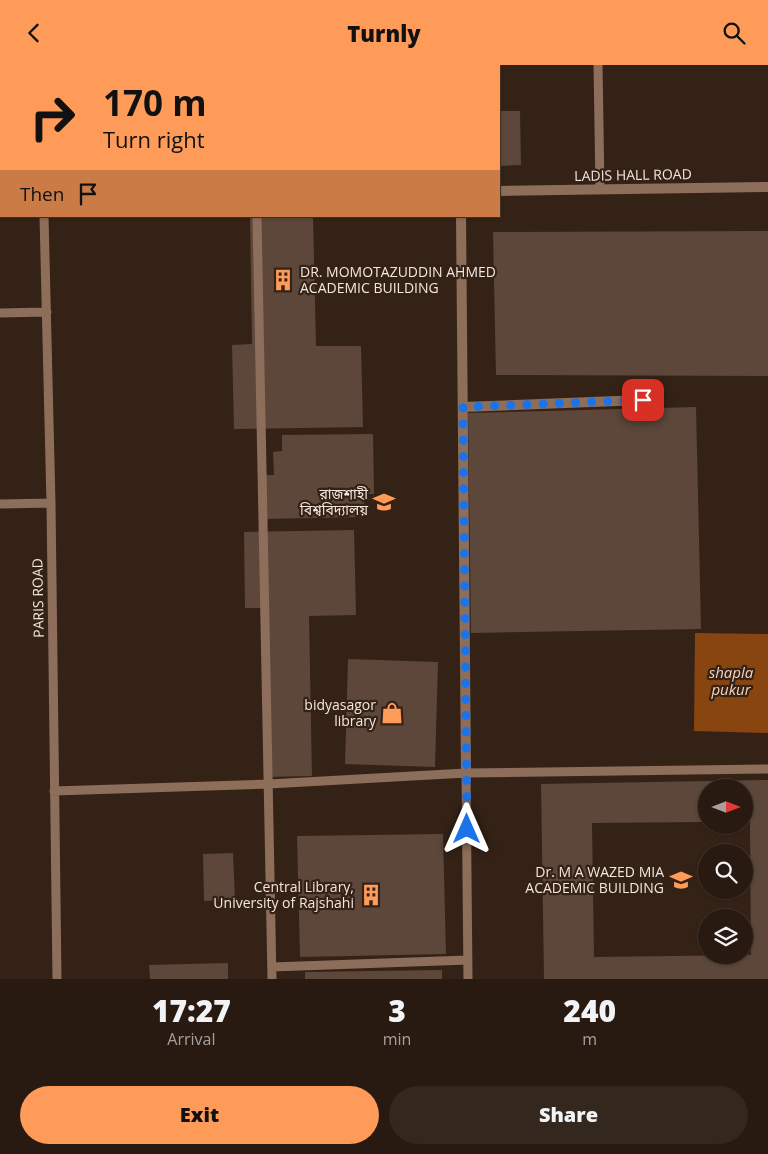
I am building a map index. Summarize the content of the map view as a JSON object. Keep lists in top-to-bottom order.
{
  "streets": {
    "street": ["LADIS HALL ROAD"],
    "lane": ["PARIS ROAD"]
  },
  "water": ["shapla pukur"],
  "places": {
    "building": ["DR. MOMOTAZUDDIN AHMED ACADEMIC BUILDING", "Central Library, University of Rajshahi"],
    "school or university": ["রাজশাহী বিশ্ববিদ্যালয়", "Dr. M A WAZED MIA ACADEMIC BUILDING"],
    "shop": ["bidyasagor library"]
  },
  "north": "right",
  "page": {
    "header": "Turnly",
    "turn": ["170 m", "Turn right"],
    "then": "Then",
    "eta": [
      "17:27",
      "Arrival",
      "3",
      "min",
      "240",
      "m"
    ],
    "buttons": ["Exit", "Share"]
  }
}
